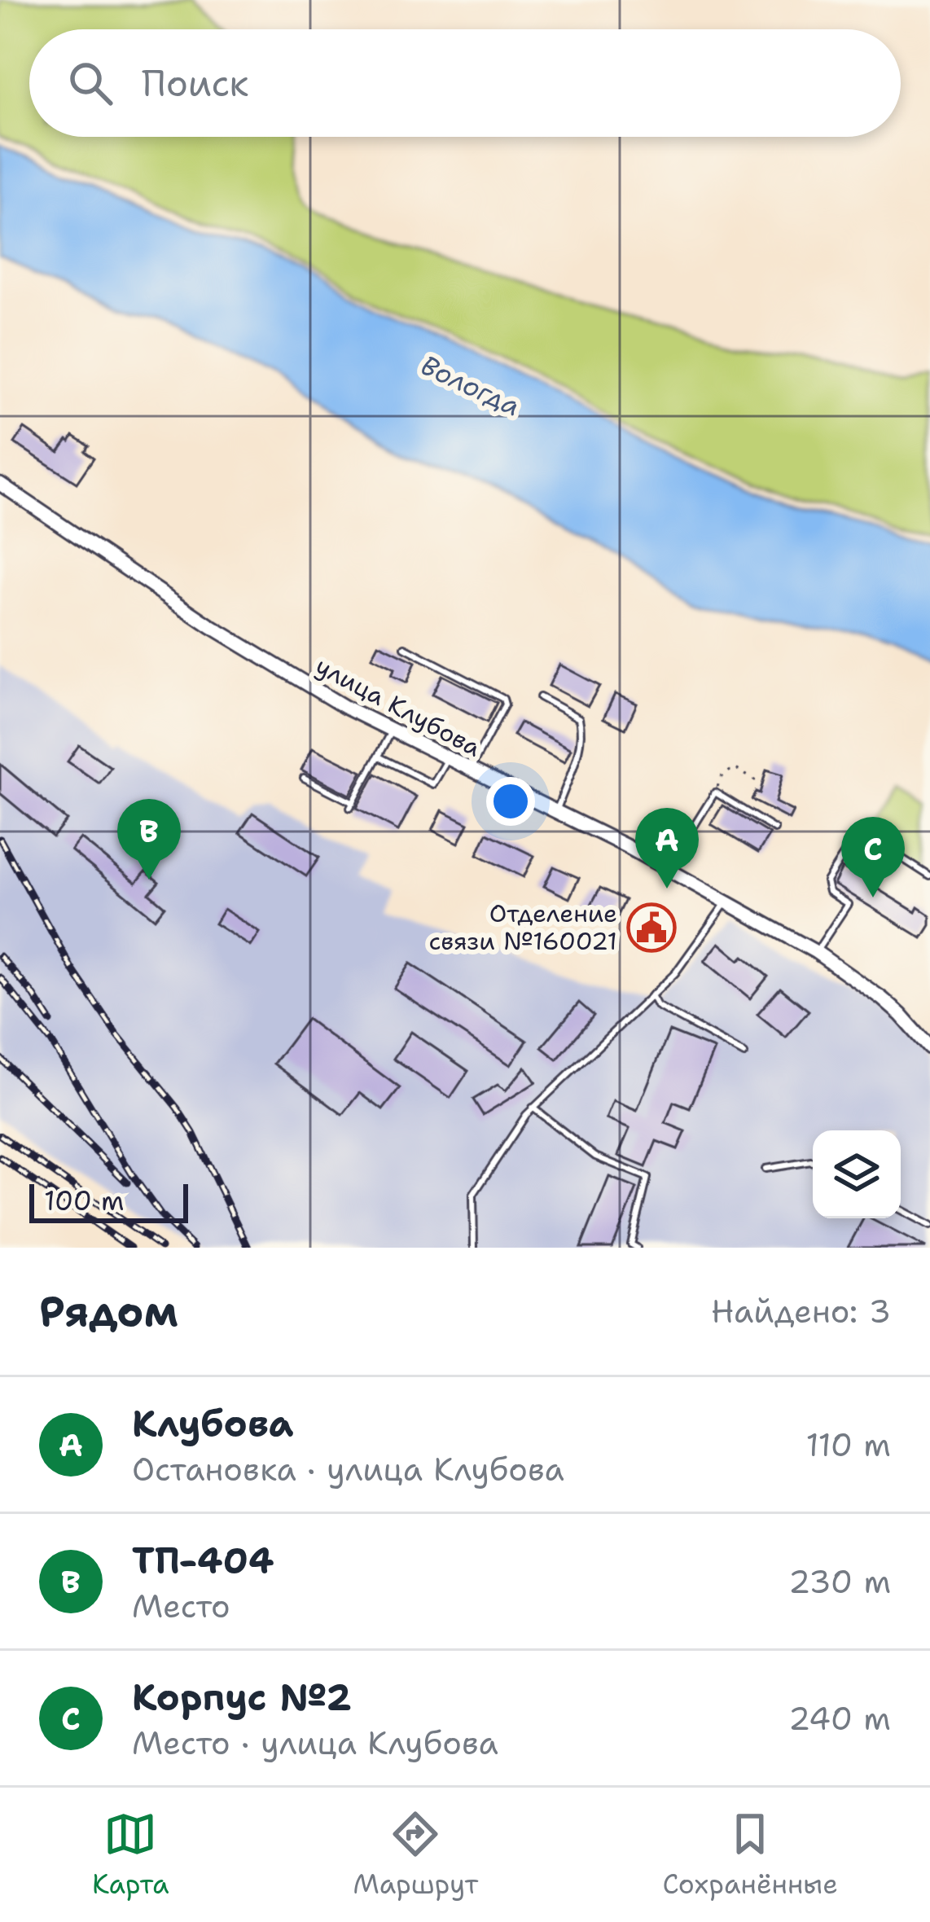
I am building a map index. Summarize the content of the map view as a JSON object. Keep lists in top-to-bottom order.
{
  "streets": {
    "main road": ["улица Клубова"]
  },
  "water": ["Вологда"],
  "places": {
    "public building": ["Отделение связи №160021"]
  },
  "scale_bar": "100 m",
  "page": {
    "search": "Поиск",
    "pins": ["B", "A", "C"],
    "scale": "100 m",
    "heading": ["Рядом", "Найдено: 3"],
    "list": [
      {
        "mark": "A",
        "name": "Клубова",
        "note": "Остановка · улица Клубова",
        "value": "110 m"
      },
      {
        "mark": "B",
        "name": "ТП-404",
        "note": "Место",
        "value": "230 m"
      },
      {
        "mark": "C",
        "name": "Корпус №2",
        "note": "Место · улица Клубова",
        "value": "240 m"
      }
    ],
    "nav": ["Карта", "Маршрут", "Сохранённые"]
  }
}
